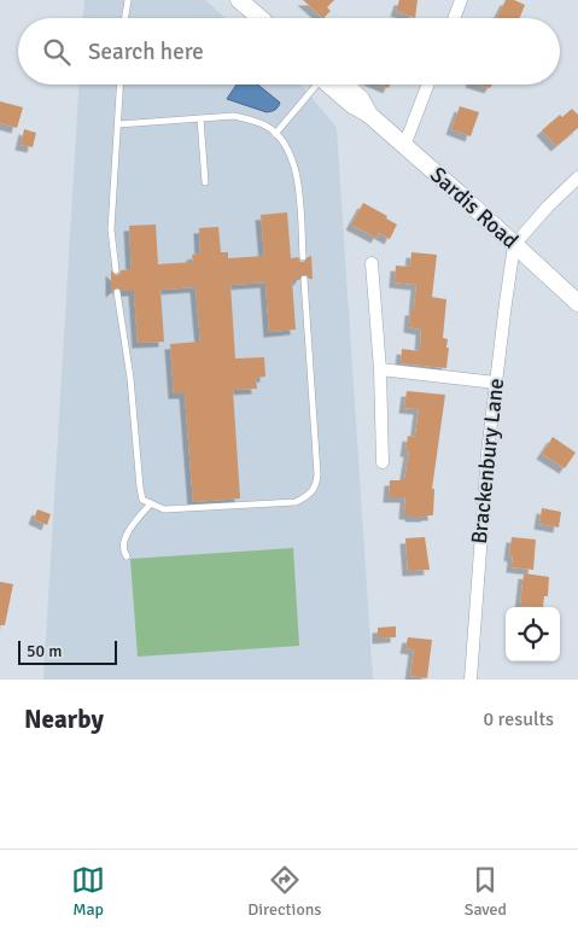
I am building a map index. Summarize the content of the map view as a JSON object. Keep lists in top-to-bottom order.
{
  "streets": {
    "main road": ["Sardis Road"],
    "street": ["Brackenbury Lane"]
  },
  "crossings": [
    ["Sardis Road", "Brackenbury Lane"]
  ],
  "scale_bar": "50 m",
  "page": {
    "search": "Search here",
    "scale": "50 m",
    "heading": ["Nearby", "0 results"],
    "nav": ["Map", "Directions", "Saved"]
  }
}
